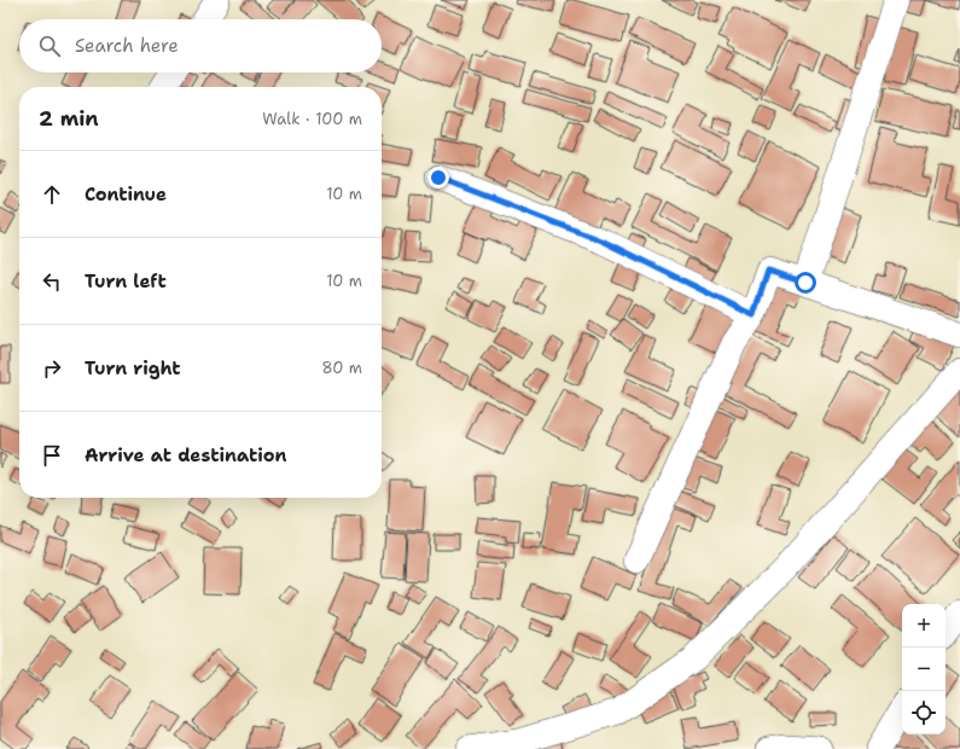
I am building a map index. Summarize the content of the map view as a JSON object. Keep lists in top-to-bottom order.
{
  "page": {
    "search": "Search here",
    "heading": ["2 min", "Walk · 100 m"],
    "list": [
      ["Continue", "10 m"],
      ["Turn left", "10 m"],
      ["Turn right", "80 m"],
      "Arrive at destination"
    ],
    "map_buttons": ["+", "−"]
  }
}
